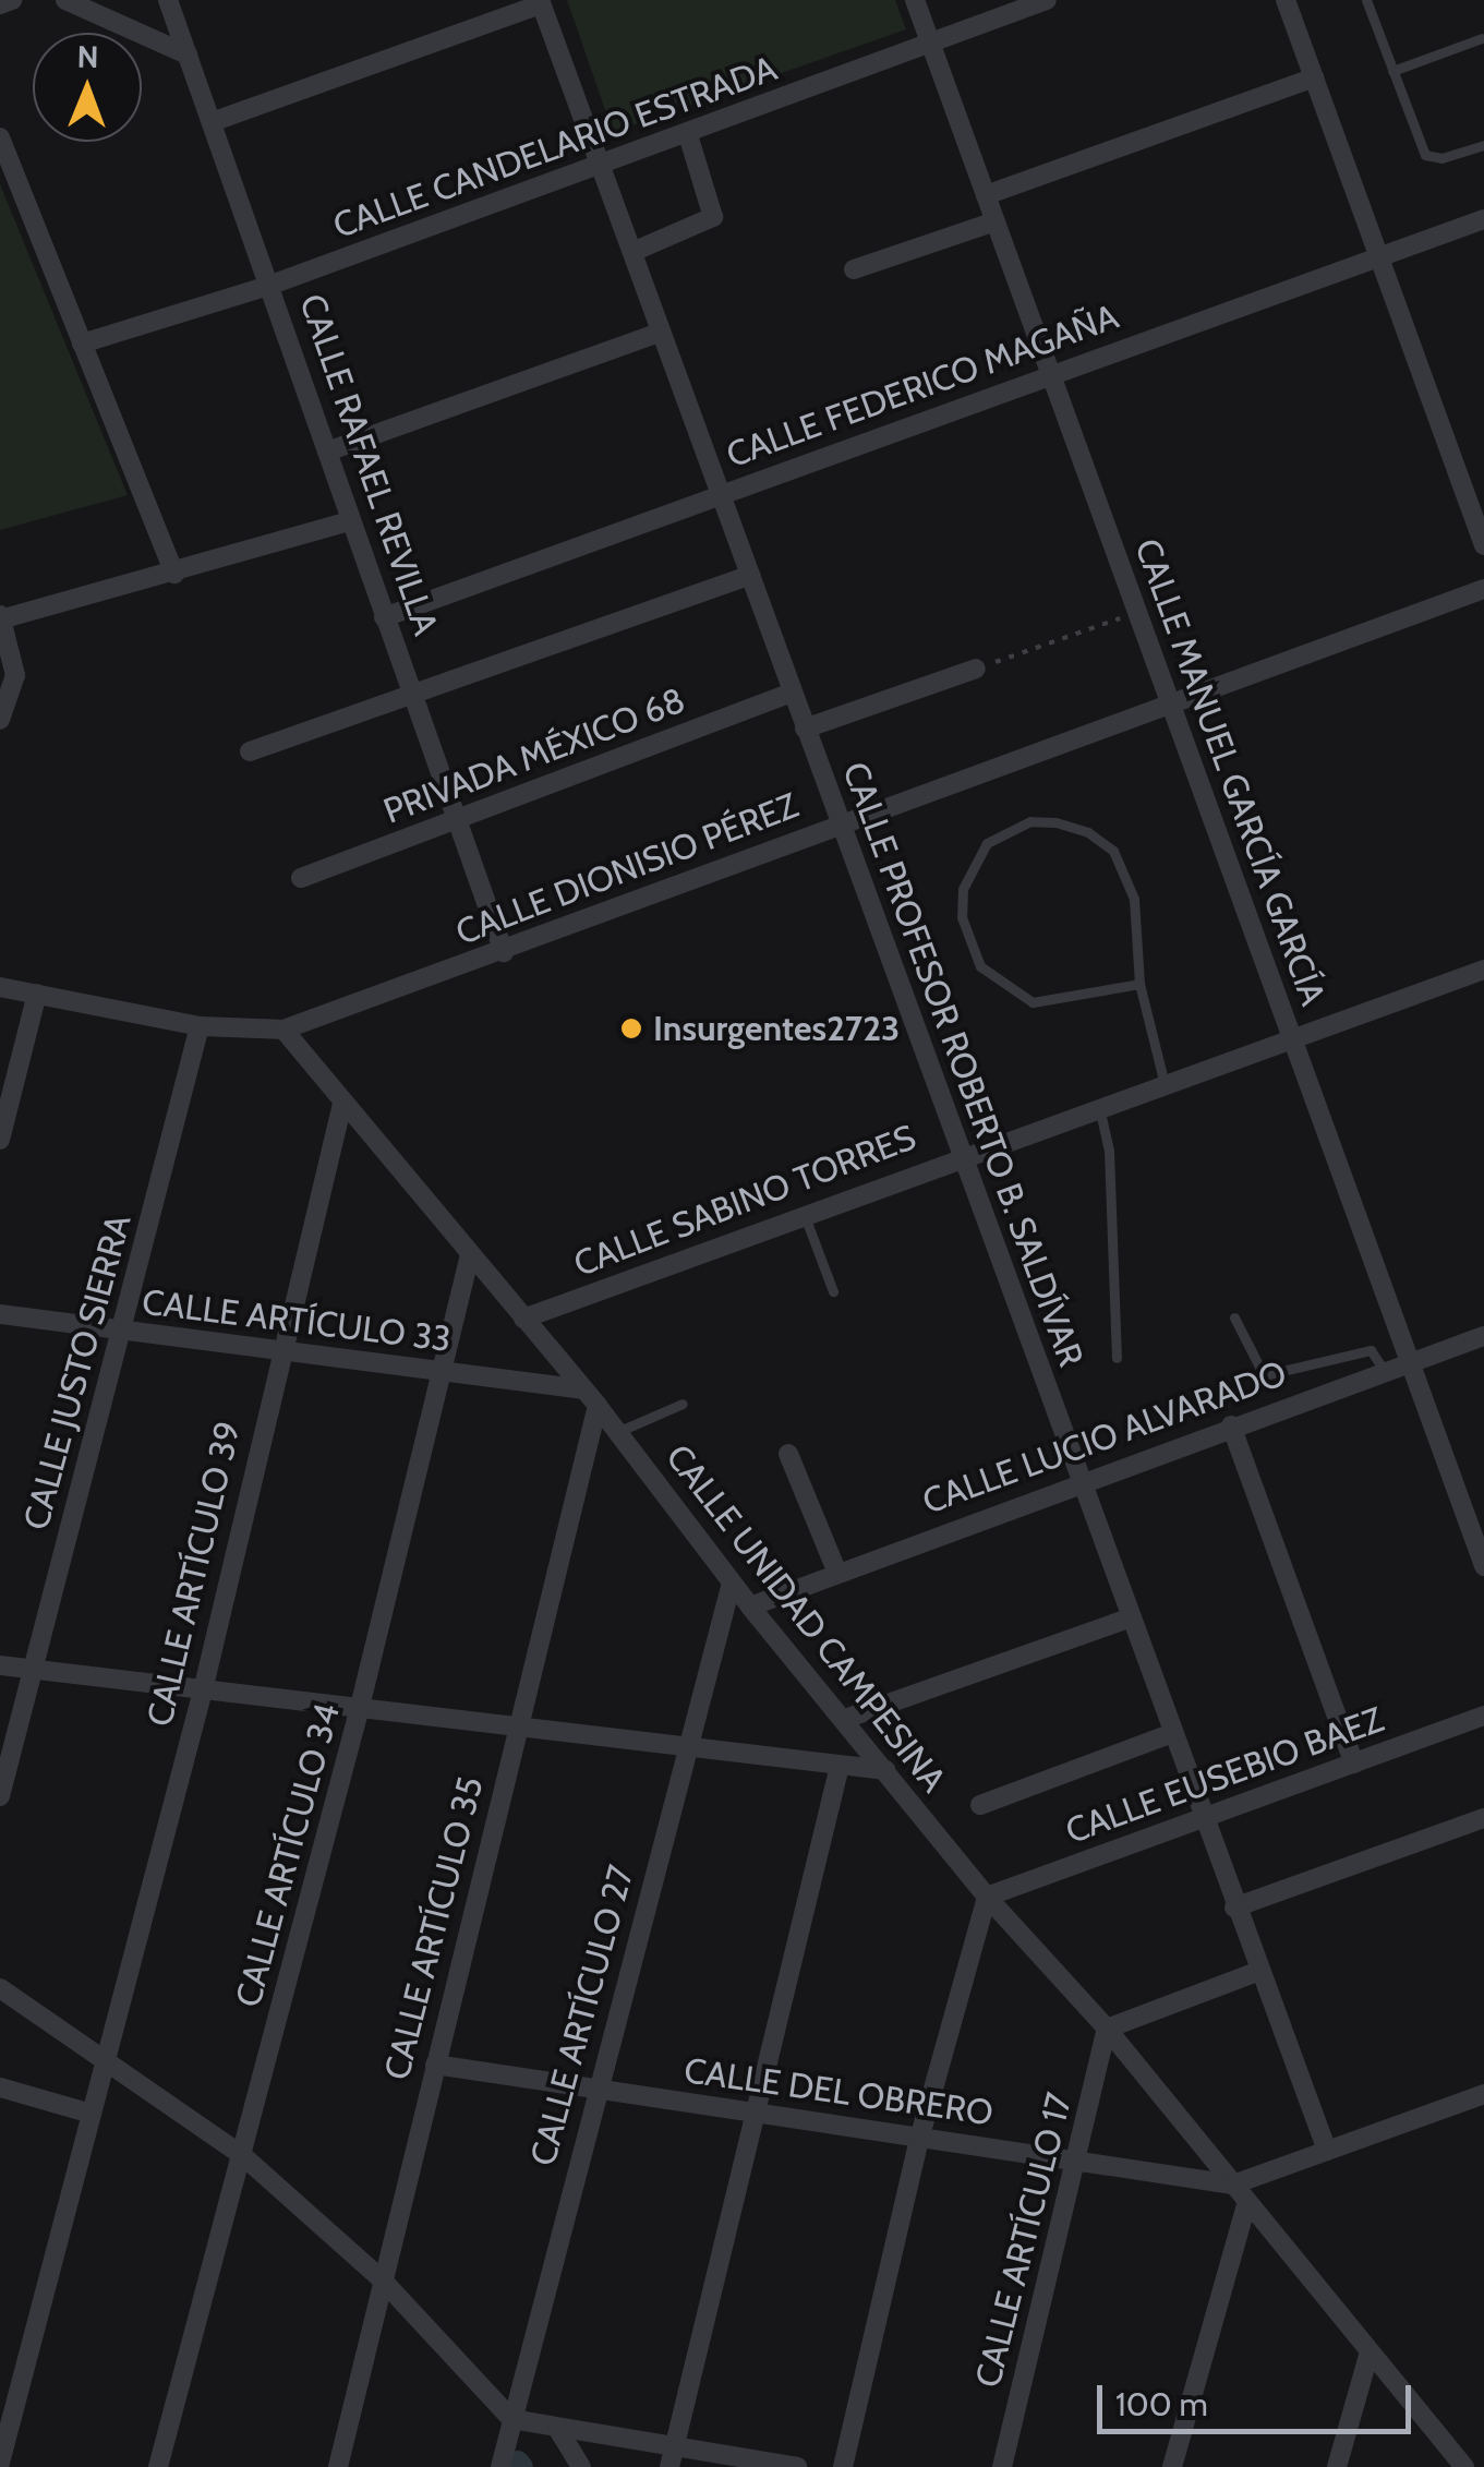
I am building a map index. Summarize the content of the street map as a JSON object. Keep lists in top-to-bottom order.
{
  "streets": {
    "street": [
      "CALLE CANDELARIO ESTRADA",
      "CALLE FEDERICO MAGAÑA",
      "CALLE RAFAEL REVILLA",
      "PRIVADA MÉXICO 68",
      "CALLE MANUEL GARCÍA GARCÍA",
      "CALLE DIONISIO PÉREZ",
      "CALLE PROFESOR ROBERTO B. SALDÍVAR",
      "CALLE SABINO TORRES",
      "CALLE ARTÍCULO 33",
      "CALLE JUSTO SIERRA",
      "CALLE LUCIO ALVARADO",
      "CALLE ARTÍCULO 39",
      "CALLE UNIDAD CAMPESINA",
      "CALLE EUSEBIO BAEZ",
      "CALLE ARTÍCULO 34",
      "CALLE ARTÍCULO 35",
      "CALLE ARTÍCULO 27",
      "CALLE DEL OBRERO",
      "CALLE ARTÍCULO 17"
    ]
  },
  "crossings": [
    ["CALLE CANDELARIO ESTRADA", "CALLE RAFAEL REVILLA"],
    ["CALLE CANDELARIO ESTRADA", "CALLE MANUEL GARCÍA GARCÍA"],
    ["CALLE CANDELARIO ESTRADA", "CALLE PROFESOR ROBERTO B. SALDÍVAR"],
    ["CALLE FEDERICO MAGAÑA", "CALLE RAFAEL REVILLA"],
    ["CALLE FEDERICO MAGAÑA", "CALLE MANUEL GARCÍA GARCÍA"],
    ["CALLE FEDERICO MAGAÑA", "CALLE PROFESOR ROBERTO B. SALDÍVAR"],
    ["CALLE RAFAEL REVILLA", "PRIVADA MÉXICO 68"],
    ["CALLE RAFAEL REVILLA", "CALLE DIONISIO PÉREZ"],
    ["PRIVADA MÉXICO 68", "CALLE PROFESOR ROBERTO B. SALDÍVAR"],
    ["CALLE MANUEL GARCÍA GARCÍA", "CALLE DIONISIO PÉREZ"],
    ["CALLE MANUEL GARCÍA GARCÍA", "CALLE SABINO TORRES"],
    ["CALLE MANUEL GARCÍA GARCÍA", "CALLE LUCIO ALVARADO"],
    ["CALLE DIONISIO PÉREZ", "CALLE PROFESOR ROBERTO B. SALDÍVAR"],
    ["CALLE DIONISIO PÉREZ", "CALLE UNIDAD CAMPESINA"],
    ["CALLE PROFESOR ROBERTO B. SALDÍVAR", "CALLE SABINO TORRES"],
    ["CALLE PROFESOR ROBERTO B. SALDÍVAR", "CALLE LUCIO ALVARADO"],
    ["CALLE PROFESOR ROBERTO B. SALDÍVAR", "CALLE EUSEBIO BAEZ"],
    ["CALLE SABINO TORRES", "CALLE UNIDAD CAMPESINA"],
    ["CALLE ARTÍCULO 33", "CALLE JUSTO SIERRA"],
    ["CALLE ARTÍCULO 33", "CALLE ARTÍCULO 39"],
    ["CALLE ARTÍCULO 33", "CALLE UNIDAD CAMPESINA"],
    ["CALLE ARTÍCULO 33", "CALLE ARTÍCULO 34"],
    ["CALLE ARTÍCULO 33", "CALLE ARTÍCULO 35"],
    ["CALLE LUCIO ALVARADO", "CALLE UNIDAD CAMPESINA"],
    ["CALLE ARTÍCULO 39", "CALLE UNIDAD CAMPESINA"],
    ["CALLE UNIDAD CAMPESINA", "CALLE EUSEBIO BAEZ"],
    ["CALLE UNIDAD CAMPESINA", "CALLE ARTÍCULO 34"],
    ["CALLE UNIDAD CAMPESINA", "CALLE ARTÍCULO 35"],
    ["CALLE UNIDAD CAMPESINA", "CALLE ARTÍCULO 27"],
    ["CALLE UNIDAD CAMPESINA", "CALLE DEL OBRERO"],
    ["CALLE UNIDAD CAMPESINA", "CALLE ARTÍCULO 17"],
    ["CALLE ARTÍCULO 35", "CALLE DEL OBRERO"],
    ["CALLE ARTÍCULO 27", "CALLE DEL OBRERO"],
    ["CALLE DEL OBRERO", "CALLE ARTÍCULO 17"]
  ],
  "places": ["Insurgentes2723"],
  "scale_bar": "100 m",
  "north": "top"
}
